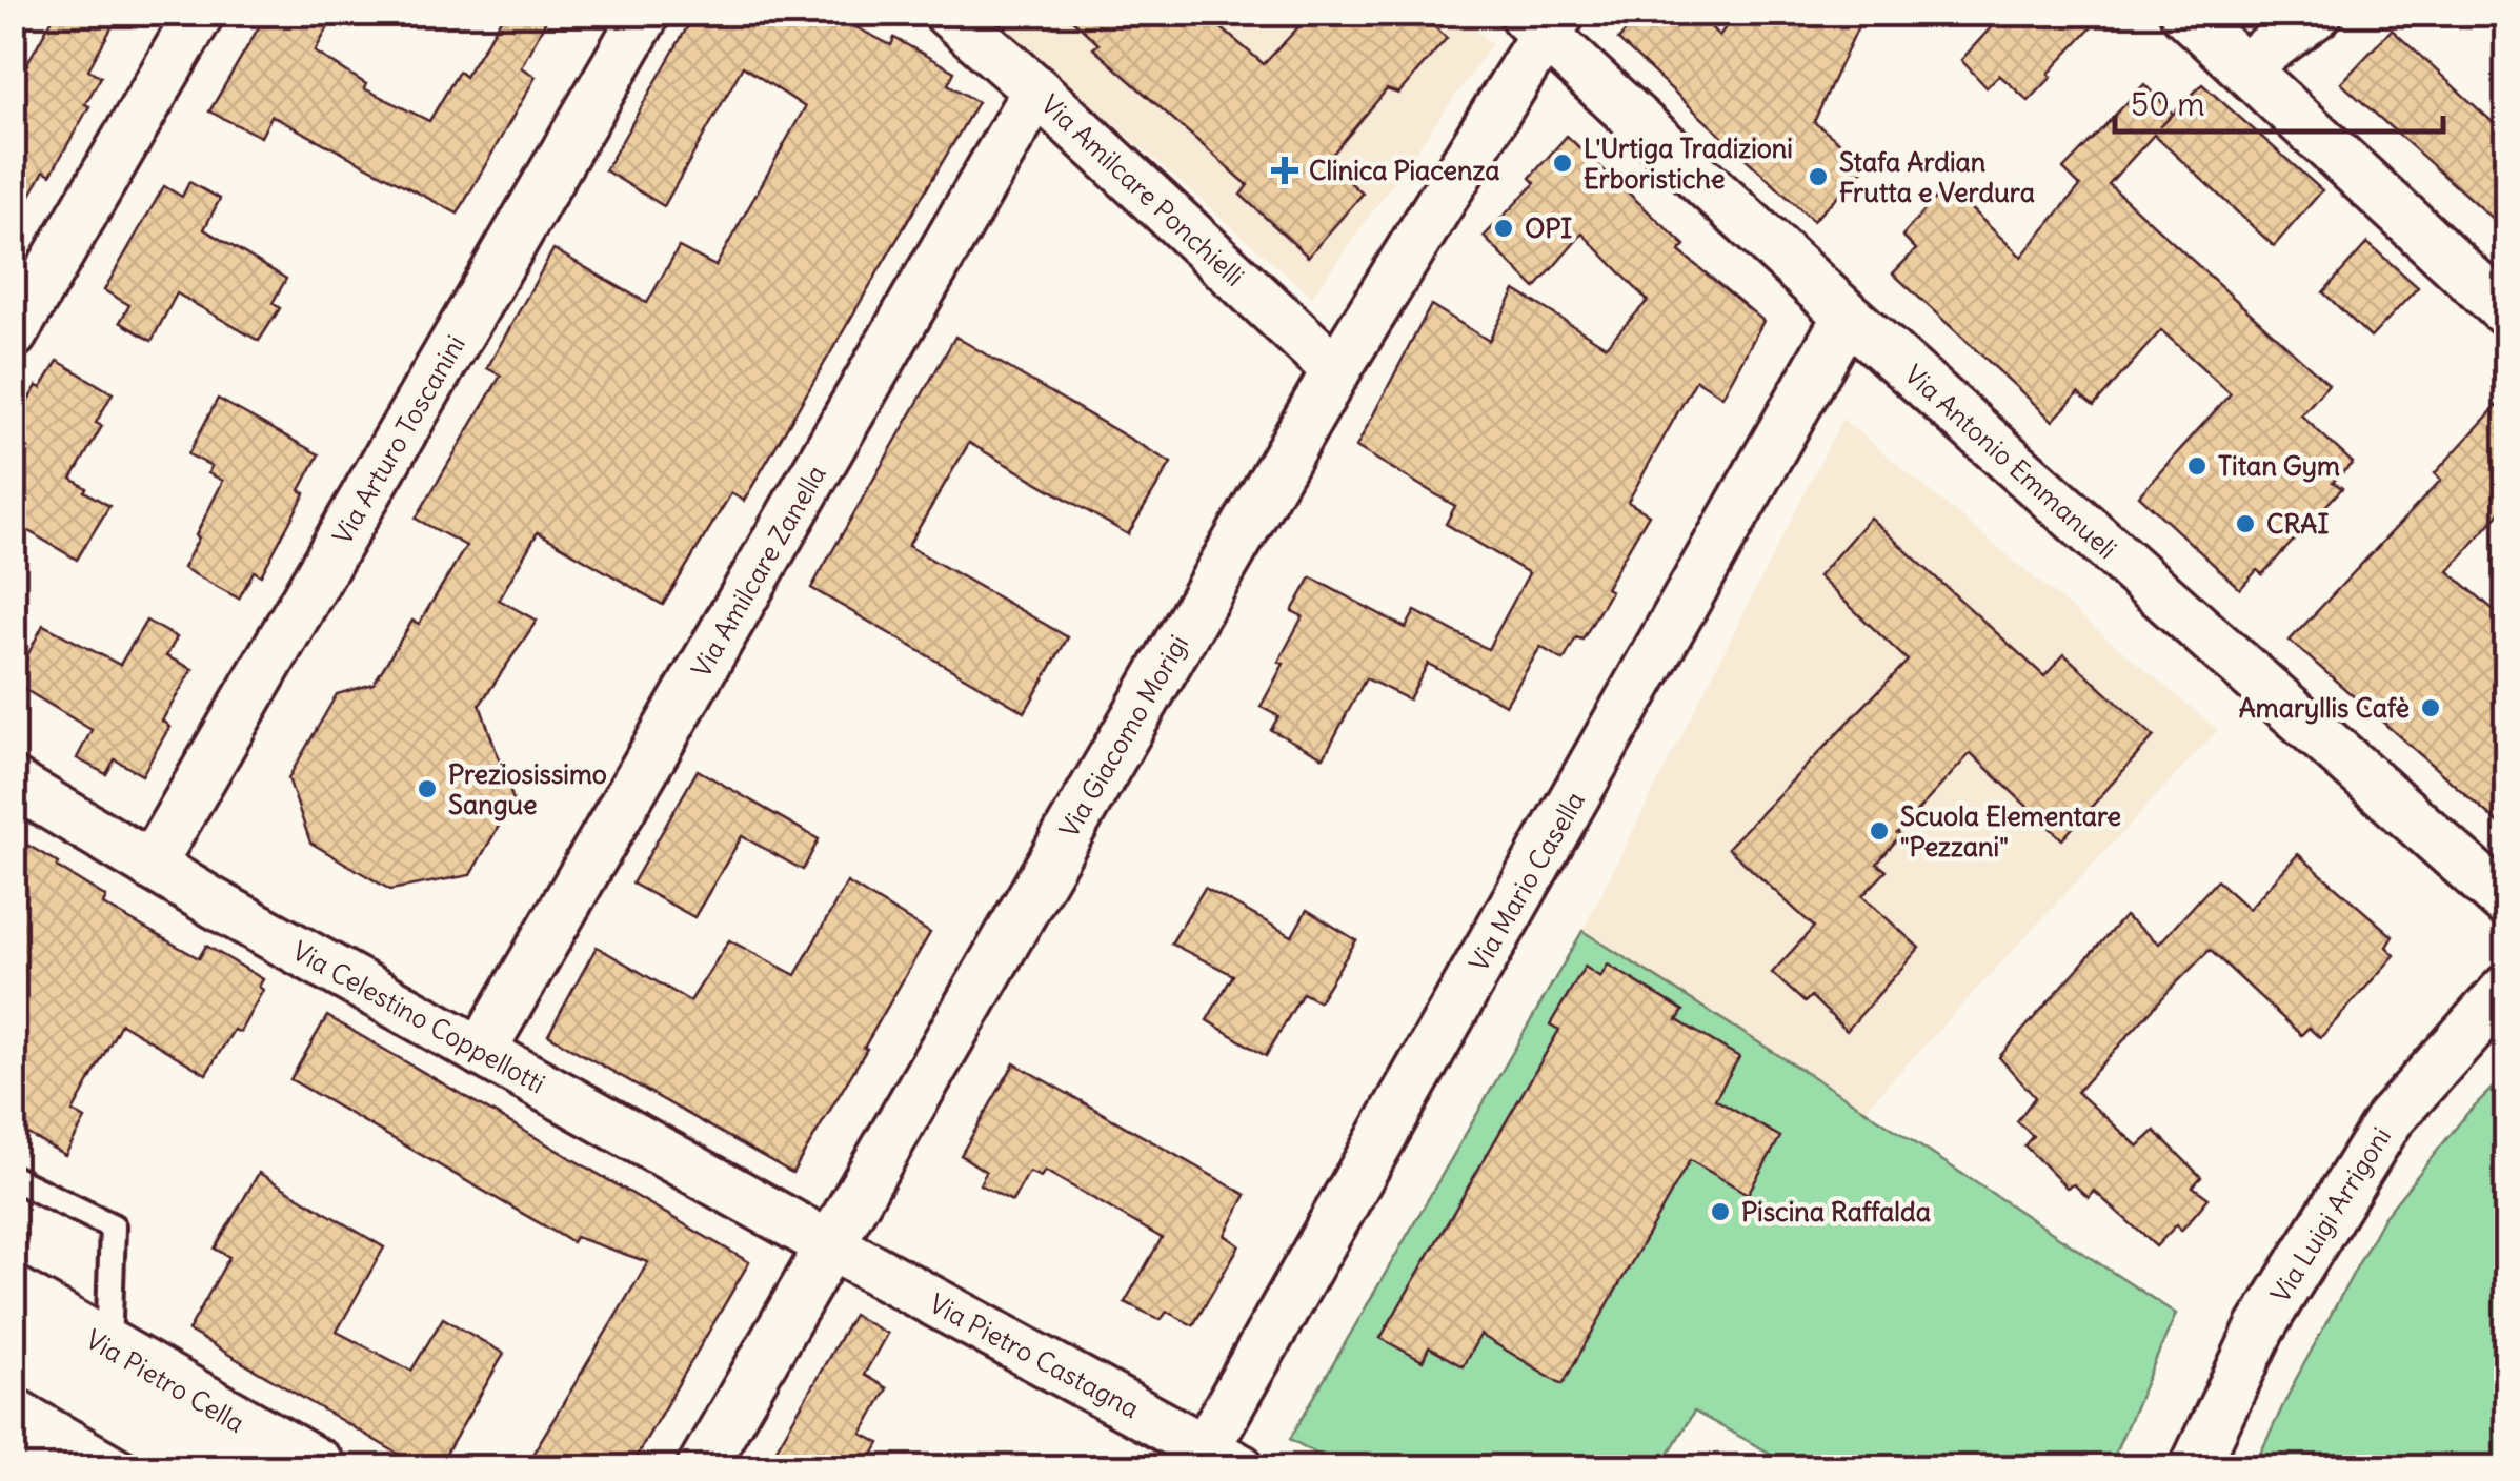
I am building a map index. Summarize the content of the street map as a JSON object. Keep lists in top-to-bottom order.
{
  "streets": {
    "main road": ["Via Pietro Cella"],
    "street": [
      "Via Amilcare Ponchielli",
      "Via Arturo Toscanini",
      "Via Antonio Emmanueli",
      "Via Amilcare Zanella",
      "Via Giacomo Morigi",
      "Via Mario Casella",
      "Via Celestino Coppellotti",
      "Via Luigi Arrigoni",
      "Via Pietro Castagna"
    ]
  },
  "crossings": [
    ["Via Amilcare Ponchielli", "Via Amilcare Zanella"],
    ["Via Amilcare Ponchielli", "Via Giacomo Morigi"],
    ["Via Arturo Toscanini", "Via Celestino Coppellotti"],
    ["Via Antonio Emmanueli", "Via Giacomo Morigi"],
    ["Via Antonio Emmanueli", "Via Mario Casella"],
    ["Via Amilcare Zanella", "Via Celestino Coppellotti"],
    ["Via Giacomo Morigi", "Via Celestino Coppellotti"],
    ["Via Giacomo Morigi", "Via Pietro Castagna"],
    ["Via Mario Casella", "Via Pietro Castagna"],
    ["Via Celestino Coppellotti", "Via Pietro Castagna"]
  ],
  "places": {
    "other": [
      "L'Urtiga Tradizioni Erboristiche",
      "Stafa Ardian Frutta e Verdura",
      "OPI",
      "Titan Gym",
      "CRAI",
      "Amaryllis Cafè",
      "Preziosissimo Sangue",
      "Scuola Elementare \"Pezzani\"",
      "Piscina Raffalda"
    ],
    "health": ["Clinica Piacenza"]
  },
  "scale_bar": "50 m"
}
